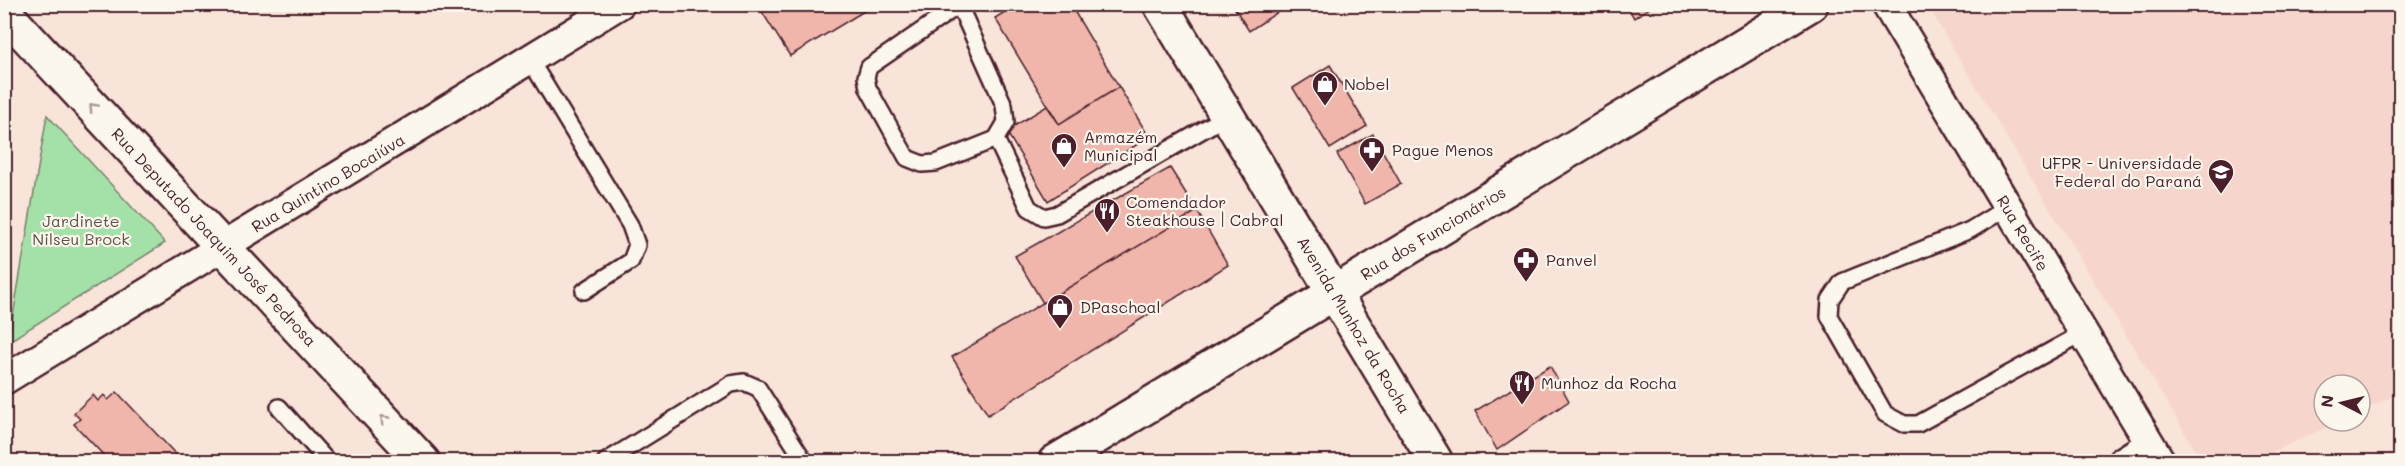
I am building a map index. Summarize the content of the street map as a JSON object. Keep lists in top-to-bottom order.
{
  "streets": {
    "main road": ["Rua dos Funcionários", "Rua Deputado Joaquim José Pedrosa", "Avenida Munhoz da Rocha"],
    "street": ["Rua Quintino Bocaiúva", "Rua Recife"]
  },
  "crossings": [
    ["Rua Quintino Bocaiúva", "Rua Deputado Joaquim José Pedrosa"],
    ["Rua dos Funcionários", "Avenida Munhoz da Rocha"]
  ],
  "one_way": ["Rua Deputado Joaquim José Pedrosa"],
  "parks": ["Jardinete Nilseu Brock"],
  "places": {
    "shop": ["Nobel", "Armazém Municipal", "DPaschoal"],
    "pharmacy": ["Pague Menos", "Panvel"],
    "school or university": ["UFPR - Universidade Federal do Paraná"],
    "restaurant": ["Comendador Steakhouse | Cabral", "Munhoz da Rocha"]
  },
  "north": "left"
}
